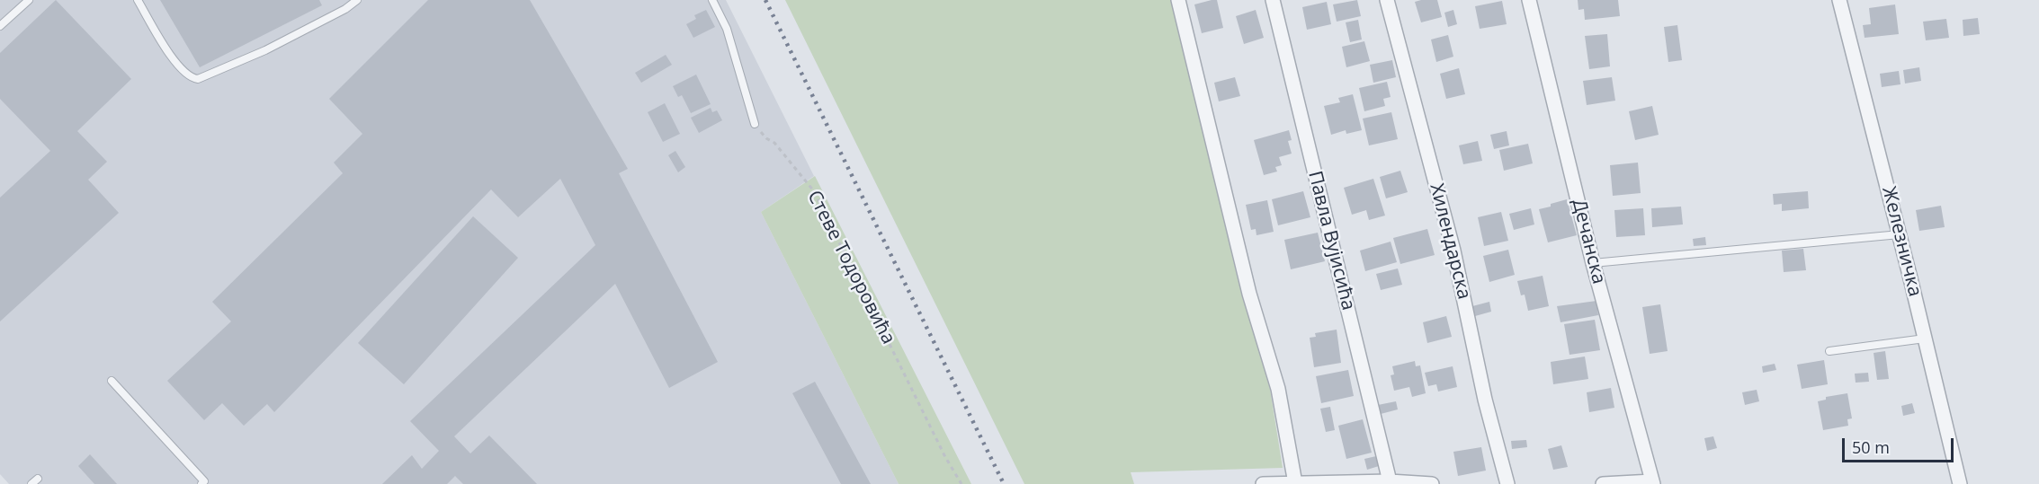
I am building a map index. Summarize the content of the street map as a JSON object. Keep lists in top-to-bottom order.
{
  "streets": {
    "street": [
      "Павла Вујисића",
      "Хилендарска",
      "Дечанска",
      "Железничка"
    ],
    "path": ["Стеве Тодоровића"]
  },
  "scale_bar": "50 m"
}
